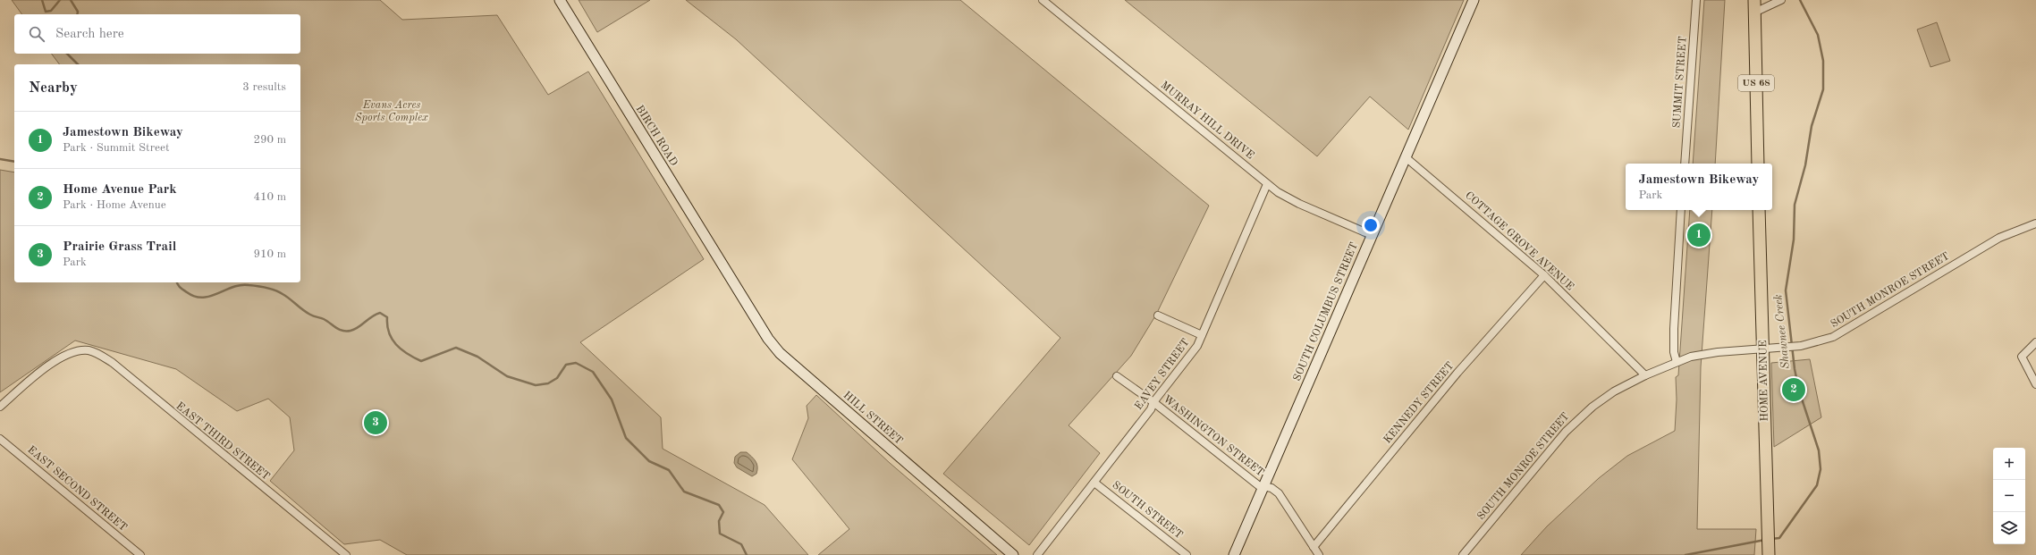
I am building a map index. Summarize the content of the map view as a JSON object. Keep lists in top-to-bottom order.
{
  "streets": {
    "main road": ["US 68", "HOME AVENUE"],
    "street": [
      "SUMMIT STREET",
      "MURRAY HILL DRIVE",
      "BIRCH ROAD",
      "COTTAGE GROVE AVENUE",
      "SOUTH MONROE STREET",
      "SOUTH COLUMBUS STREET",
      "EAVEY STREET",
      "KENNEDY STREET",
      "HILL STREET",
      "WASHINGTON STREET",
      "EAST THIRD STREET",
      "EAST SECOND STREET",
      "SOUTH STREET"
    ]
  },
  "crossings": [
    ["MURRAY HILL DRIVE", "SOUTH COLUMBUS STREET"],
    ["MURRAY HILL DRIVE", "EAVEY STREET"],
    ["BIRCH ROAD", "HILL STREET"],
    ["COTTAGE GROVE AVENUE", "SOUTH MONROE STREET"],
    ["COTTAGE GROVE AVENUE", "SOUTH COLUMBUS STREET"],
    ["COTTAGE GROVE AVENUE", "KENNEDY STREET"],
    ["SOUTH MONROE STREET", "HOME AVENUE"],
    ["SOUTH COLUMBUS STREET", "WASHINGTON STREET"],
    ["EAVEY STREET", "WASHINGTON STREET"],
    ["EAVEY STREET", "SOUTH STREET"],
    ["KENNEDY STREET", "WASHINGTON STREET"]
  ],
  "water": ["Shawnee Creek"],
  "parks": ["Evans Acres Sports Complex"],
  "page": {
    "search": "Search here",
    "heading": ["Nearby", "3 results"],
    "list": [
      {
        "mark": "1",
        "name": "Jamestown Bikeway",
        "note": "Park · Summit Street",
        "value": "290 m"
      },
      {
        "mark": "2",
        "name": "Home Avenue Park",
        "note": "Park · Home Avenue",
        "value": "410 m"
      },
      {
        "mark": "3",
        "name": "Prairie Grass Trail",
        "note": "Park",
        "value": "910 m"
      }
    ],
    "popup": ["Jamestown Bikeway", "Park"],
    "pins": ["1", "2", "3"],
    "map_buttons": ["+", "−"]
  }
}
